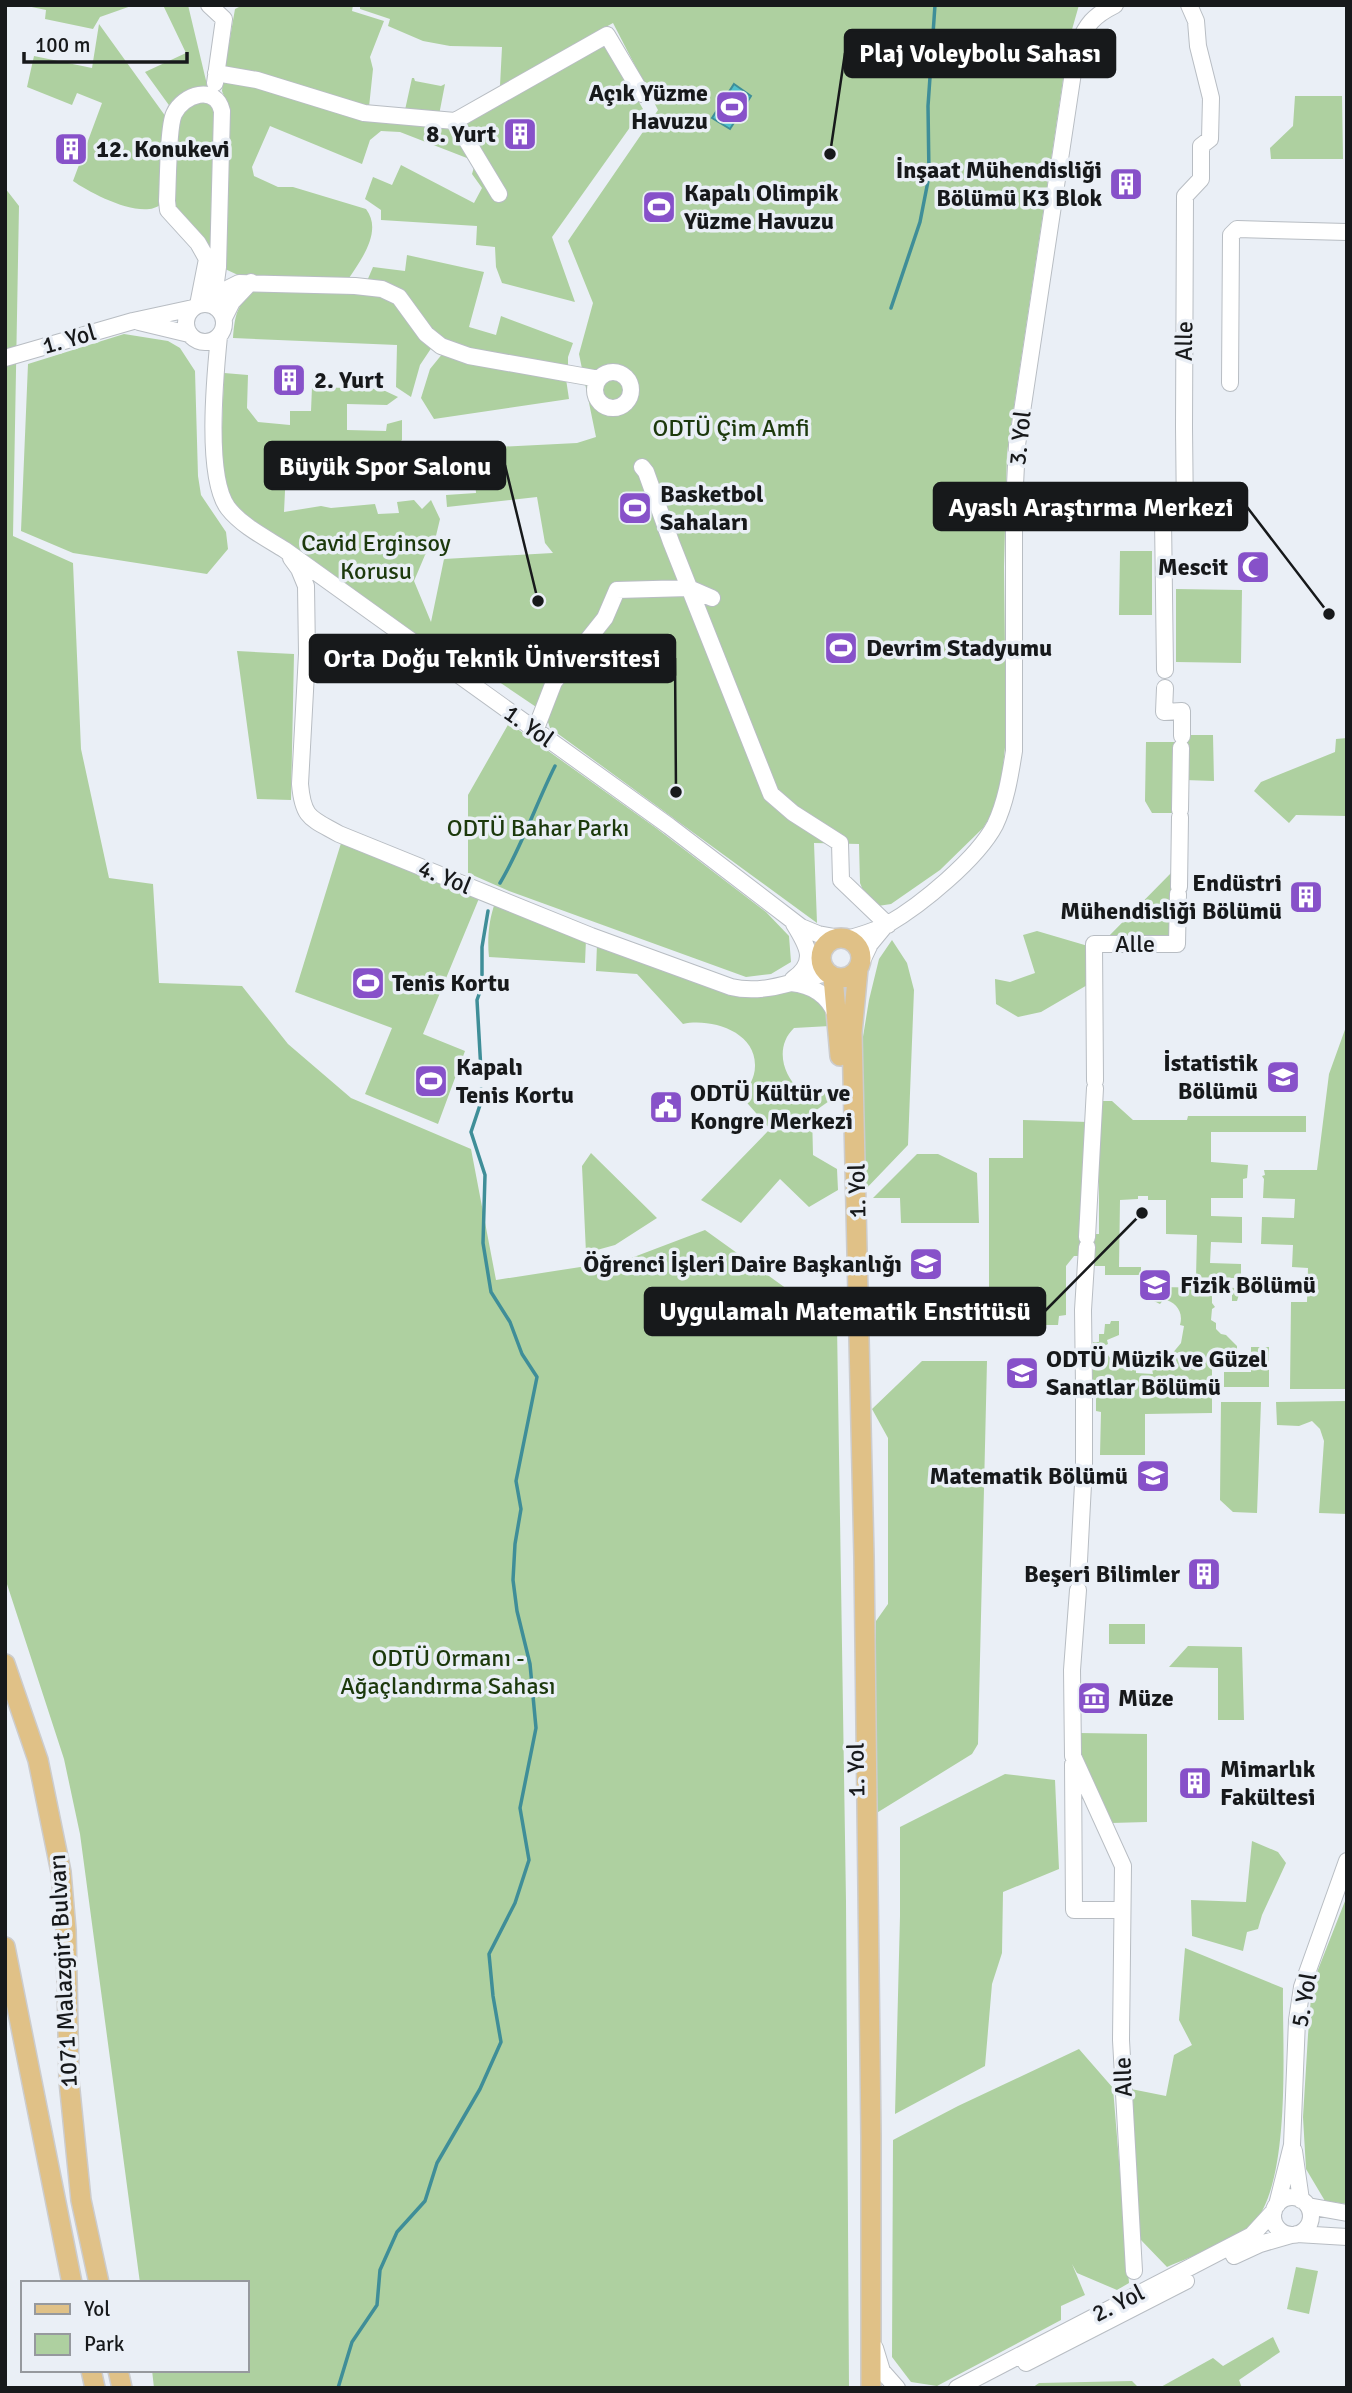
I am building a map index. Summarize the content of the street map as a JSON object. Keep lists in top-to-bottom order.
{
  "streets": {
    "main road": ["1. Yol", "1071 Malazgirt Bulvarı"],
    "street": [
      "Alle",
      "3. Yol",
      "4. Yol",
      "5. Yol",
      "2. Yol"
    ]
  },
  "crossings": [
    ["1. Yol", "3. Yol"],
    ["1. Yol", "4. Yol"],
    ["3. Yol", "4. Yol"],
    ["5. Yol", "2. Yol"]
  ],
  "parks": [
    "ODTÜ Çim Amfi",
    "Cavid Erginsoy Korusu",
    "ODTÜ Bahar Parkı",
    "ODTÜ Ormanı - Ağaçlandırma Sahası"
  ],
  "places": {
    "sports": [
      "Açık Yüzme Havuzu",
      "Kapalı Olimpik Yüzme Havuzu",
      "Basketbol Sahaları",
      "Devrim Stadyumu",
      "Tenis Kortu",
      "Kapalı Tenis Kortu"
    ],
    "building": [
      "8. Yurt",
      "12. Konukevi",
      "İnşaat Mühendisliği Bölümü K3 Blok",
      "2. Yurt",
      "Endüstri Mühendisliği Bölümü",
      "Beşeri Bilimler",
      "Mimarlık Fakültesi"
    ],
    "other": [
      "Plaj Voleybolu Sahası",
      "Büyük Spor Salonu",
      "Ayaslı Araştırma Merkezi",
      "Orta Doğu Teknik Üniversitesi",
      "Uygulamalı Matematik Enstitüsü"
    ],
    "mosque": ["Mescit"],
    "school or university": [
      "İstatistik Bölümü",
      "Öğrenci İşleri Daire Başkanlığı",
      "Fizik Bölümü",
      "ODTÜ Müzik ve Güzel Sanatlar Bölümü",
      "Matematik Bölümü"
    ],
    "public building": ["ODTÜ Kültür ve Kongre Merkezi"],
    "museum": ["Müze"]
  },
  "legend": ["Yol", "Park"],
  "scale_bar": "100 m"
}
